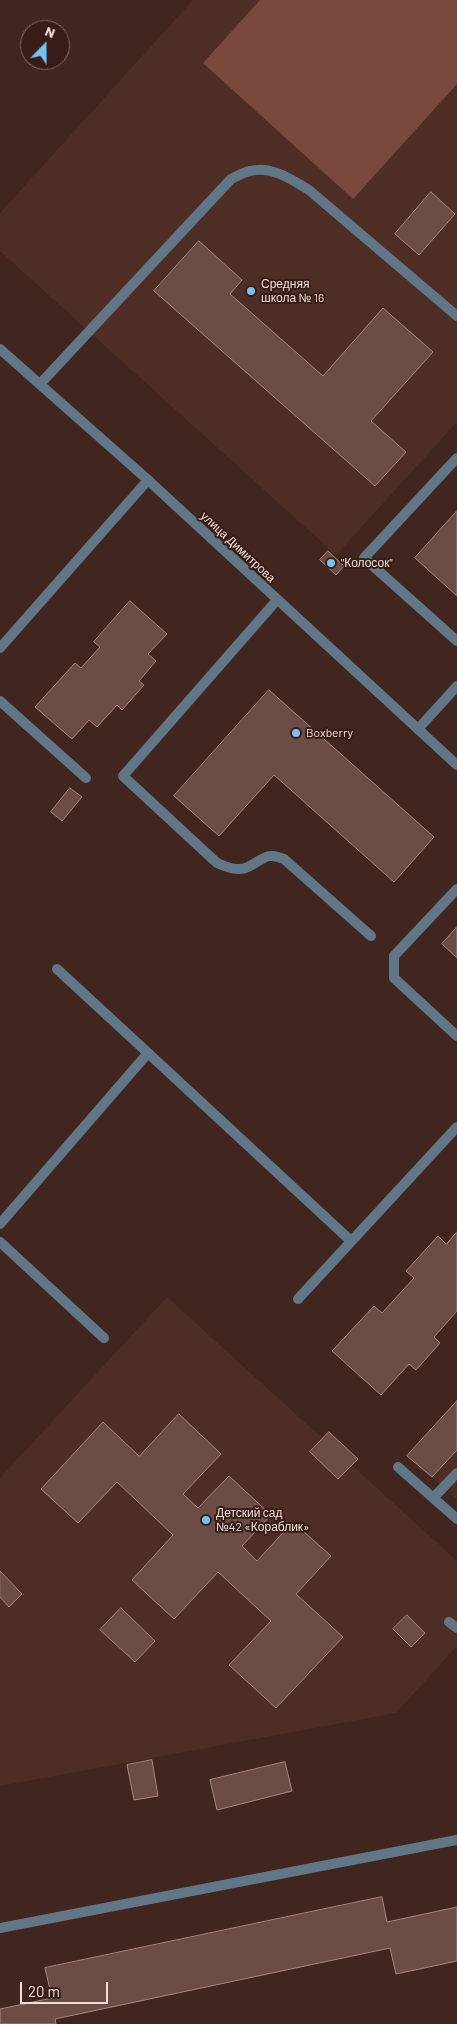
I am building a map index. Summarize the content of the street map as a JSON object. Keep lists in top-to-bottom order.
{
  "streets": {
    "street": ["улица Димитрова"]
  },
  "places": [
    "Средняя школа № 16",
    "\"Колосок\"",
    "Boxberry",
    "Детский сад №42 «Кораблик»"
  ],
  "scale_bar": "20 m",
  "north": "top"
}
